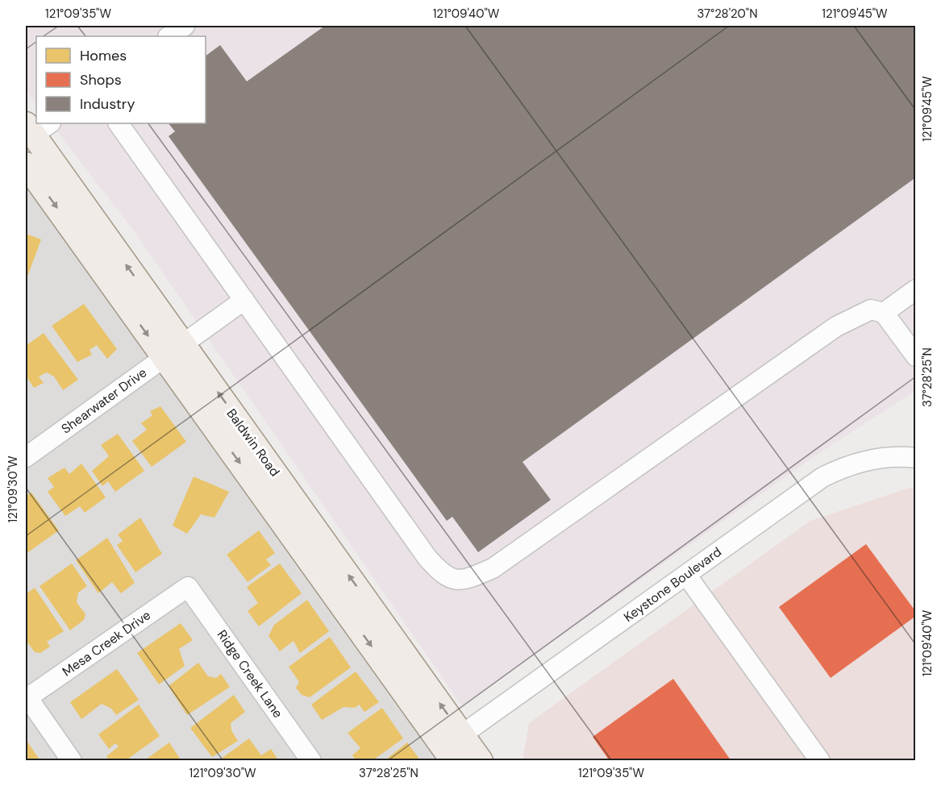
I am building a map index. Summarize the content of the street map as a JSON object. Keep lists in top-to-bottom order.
{
  "streets": {
    "main road": ["Baldwin Road"],
    "street": [
      "Shearwater Drive",
      "Keystone Boulevard",
      "Mesa Creek Drive",
      "Ridge Creek Lane"
    ]
  },
  "crossings": [
    ["Shearwater Drive", "Baldwin Road"],
    ["Baldwin Road", "Keystone Boulevard"],
    ["Mesa Creek Drive", "Ridge Creek Lane"]
  ],
  "legend": ["Homes", "Shops", "Industry"],
  "coordinates": [
    "121°09'35\"W",
    "121°09'40\"W",
    "37°28'20\"N",
    "121°09'45\"W",
    "37°28'25\"N",
    "121°09'30\"W"
  ]
}
